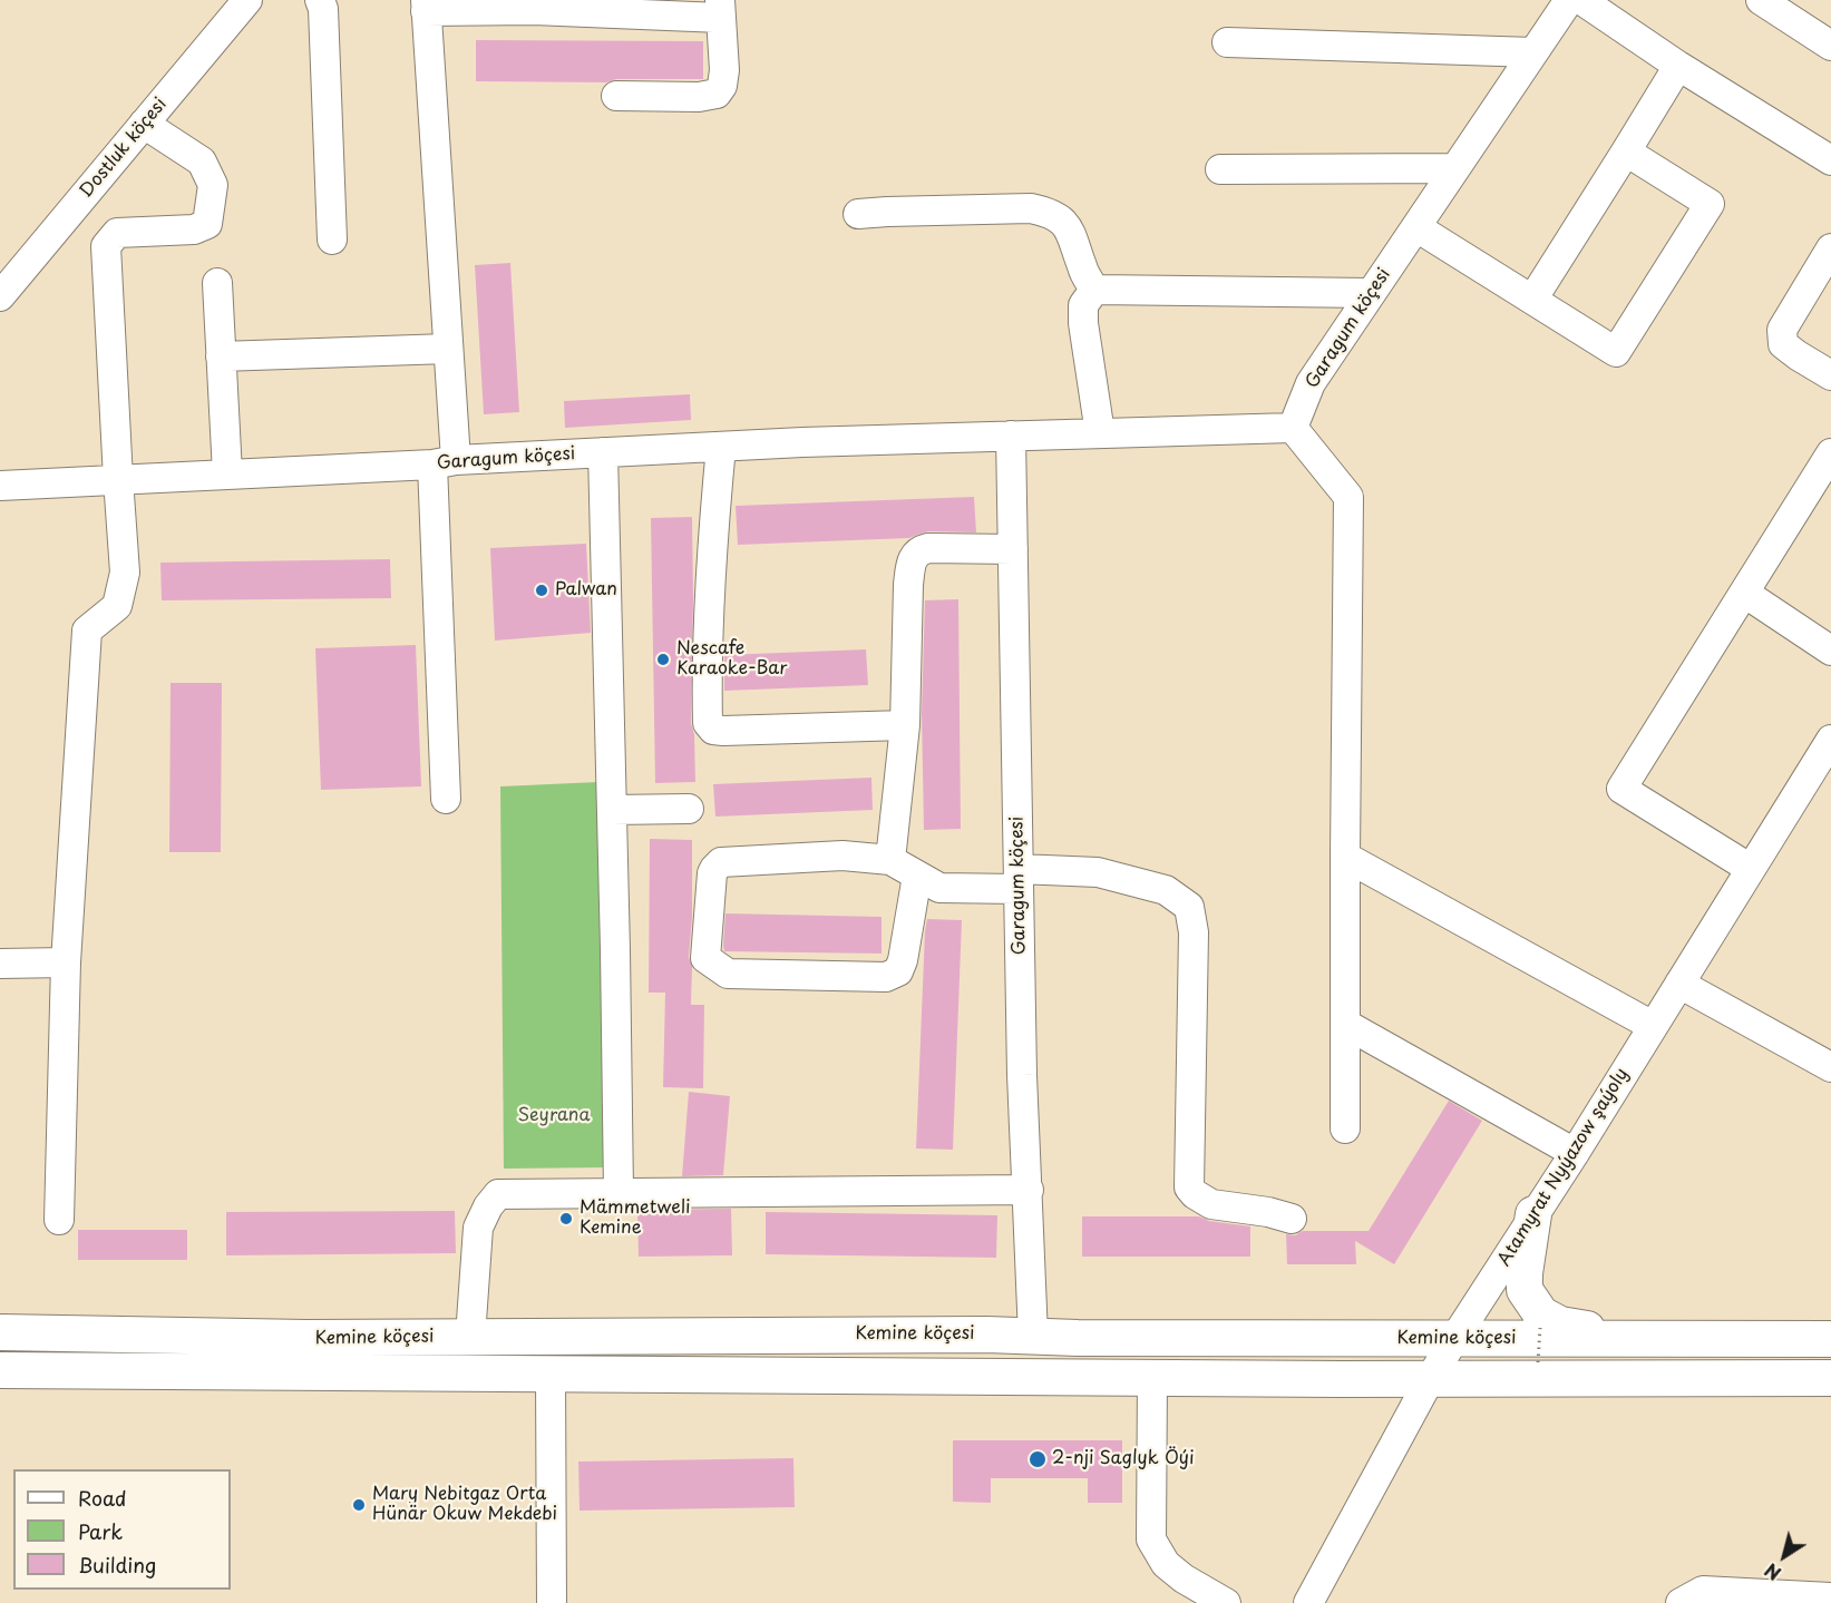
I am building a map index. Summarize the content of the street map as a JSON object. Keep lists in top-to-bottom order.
{
  "streets": {
    "main road": ["Kemine köçesi"],
    "street": ["Dostluk köçesi", "Garagum köçesi", "Atamyrat Nyýazow şaýoly"]
  },
  "crossings": [
    ["Garagum köçesi", "Kemine köçesi"],
    ["Atamyrat Nyýazow şaýoly", "Kemine köçesi"]
  ],
  "parks": ["Seyrana"],
  "places": [
    "Palwan",
    "Nescafe Karaoke-Bar",
    "Mämmetweli Kemine",
    "2-nji Saglyk Öýi",
    "Mary Nebitgaz Orta Hünär Okuw Mekdebi"
  ],
  "legend": ["Road", "Park", "Building"],
  "north": "bottom left"
}
